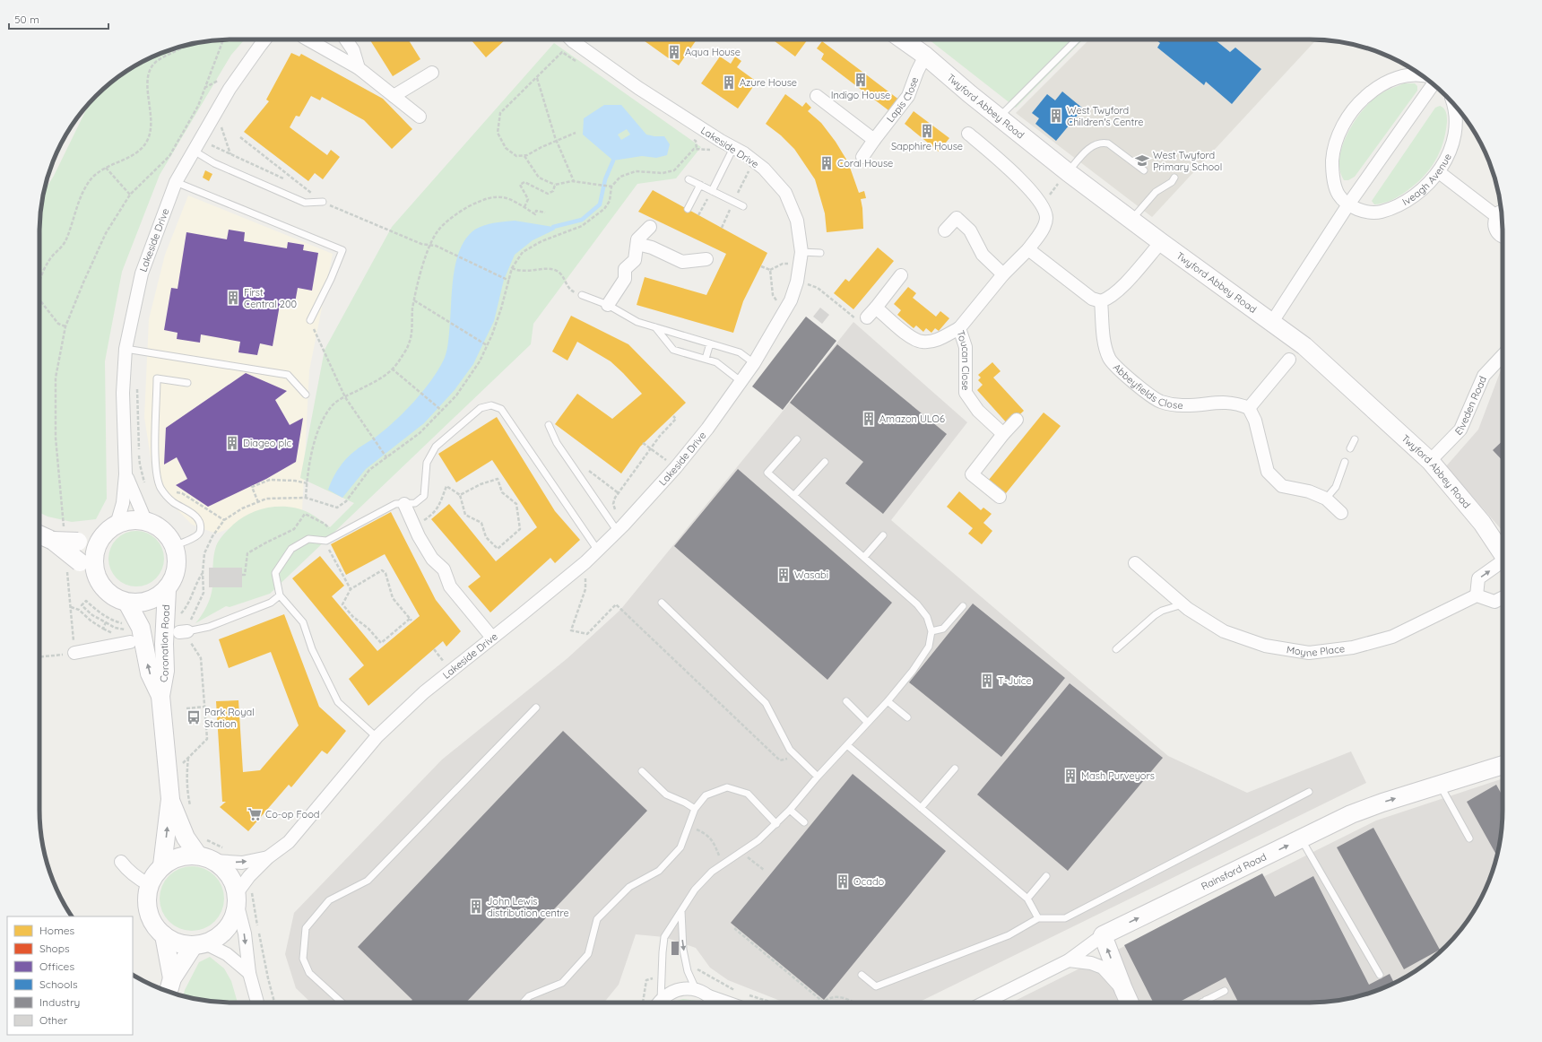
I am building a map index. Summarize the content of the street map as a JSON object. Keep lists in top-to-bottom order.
{
  "streets": {
    "street": [
      "Lapis Close",
      "Twyford Abbey Road",
      "Lakeside Drive",
      "Iveagh Avenue",
      "Toucan Close",
      "Abbeyfields Close",
      "Elveden Road",
      "Coronation Road",
      "Moyne Place",
      "Rainsford Road"
    ]
  },
  "crossings": [
    ["Lapis Close", "Twyford Abbey Road"],
    ["Twyford Abbey Road", "Iveagh Avenue"],
    ["Twyford Abbey Road", "Elveden Road"],
    ["Lakeside Drive", "Coronation Road"]
  ],
  "one_way": ["Rainsford Road"],
  "places": {
    "building": [
      "Aqua House",
      "Indigo House",
      "Azure House",
      "West Twyford Children's Centre",
      "Sapphire House",
      "Coral House",
      "First Central 200",
      "Amazon ULO6",
      "Diageo plc",
      "Wasabi",
      "T-Juice",
      "Mash Purveyors",
      "Ocado",
      "John Lewis distribution centre"
    ],
    "school or university": ["West Twyford Primary School"],
    "bus stop": ["Park Royal Station"],
    "supermarket": ["Co-op Food"]
  },
  "legend": [
    "Homes",
    "Shops",
    "Offices",
    "Schools",
    "Industry",
    "Other"
  ],
  "scale_bar": "50 m"
}
